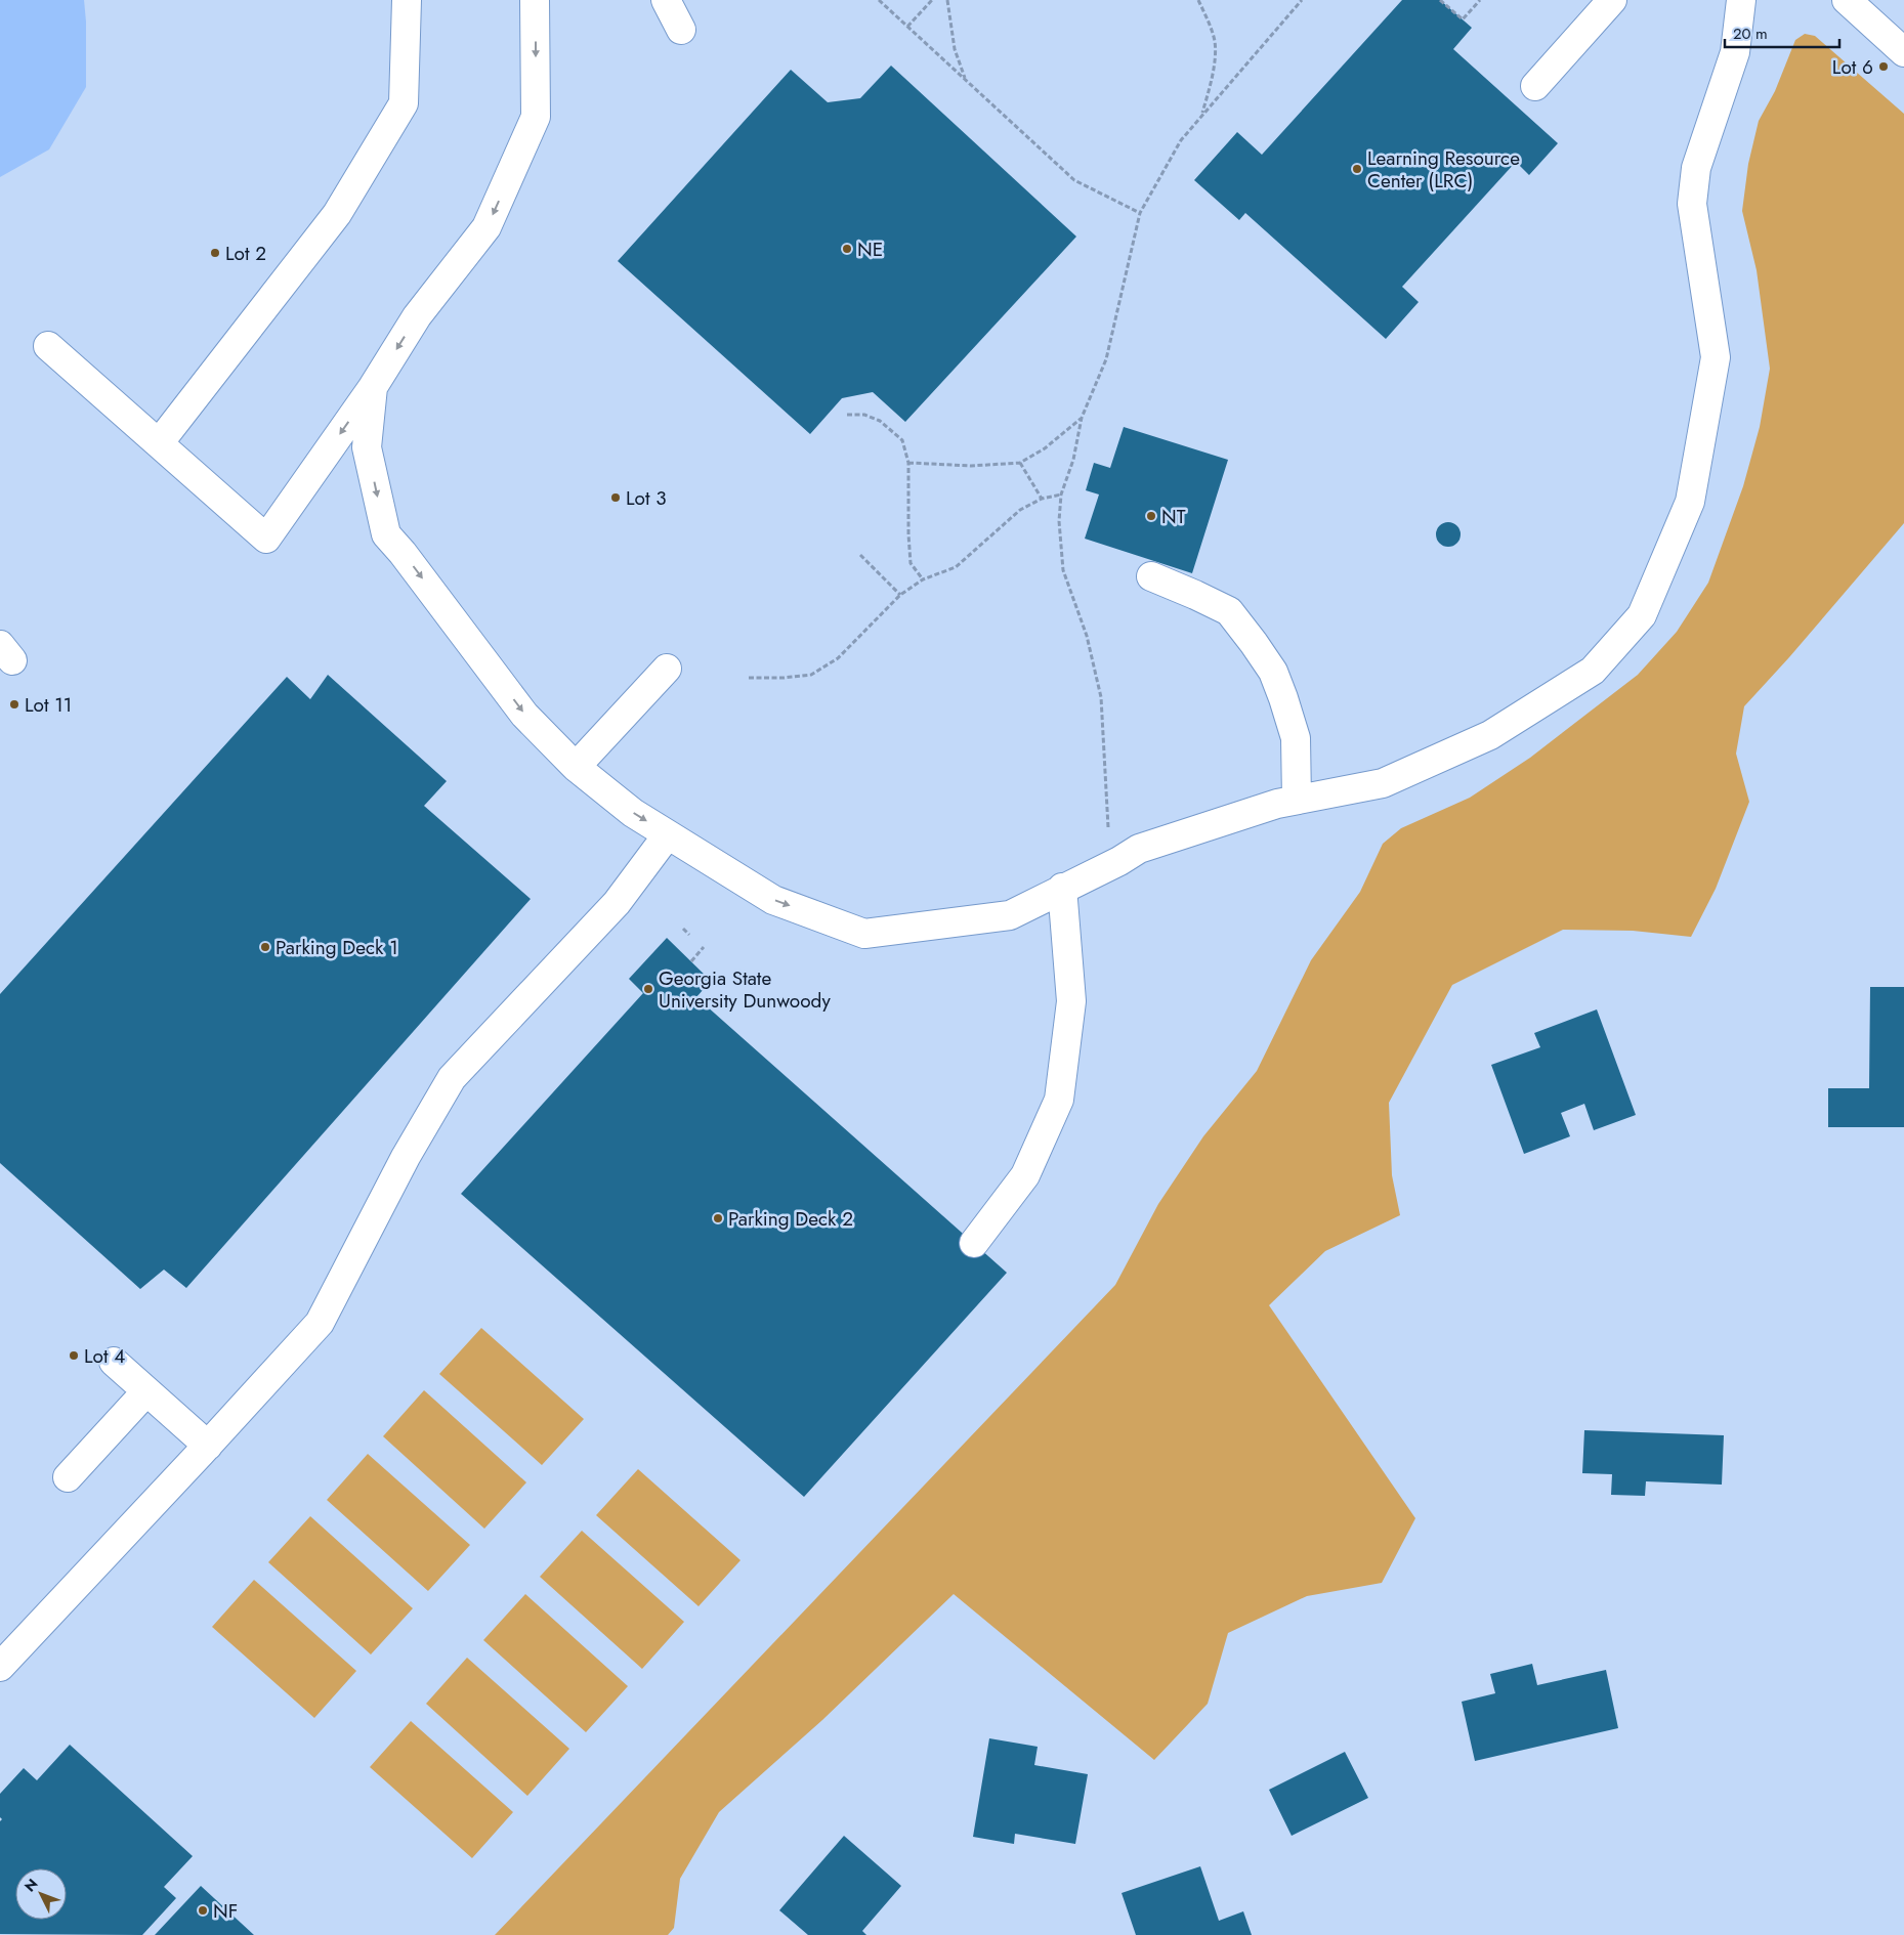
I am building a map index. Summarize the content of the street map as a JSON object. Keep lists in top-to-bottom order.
{
  "places": [
    "Lot 6",
    "Learning Resource Center (LRC)",
    "NE",
    "Lot 2",
    "Lot 3",
    "NT",
    "Lot 11",
    "Parking Deck 1",
    "Georgia State University Dunwoody",
    "Parking Deck 2",
    "Lot 4",
    "NF"
  ],
  "scale_bar": "20 m",
  "north": "top left"
}
